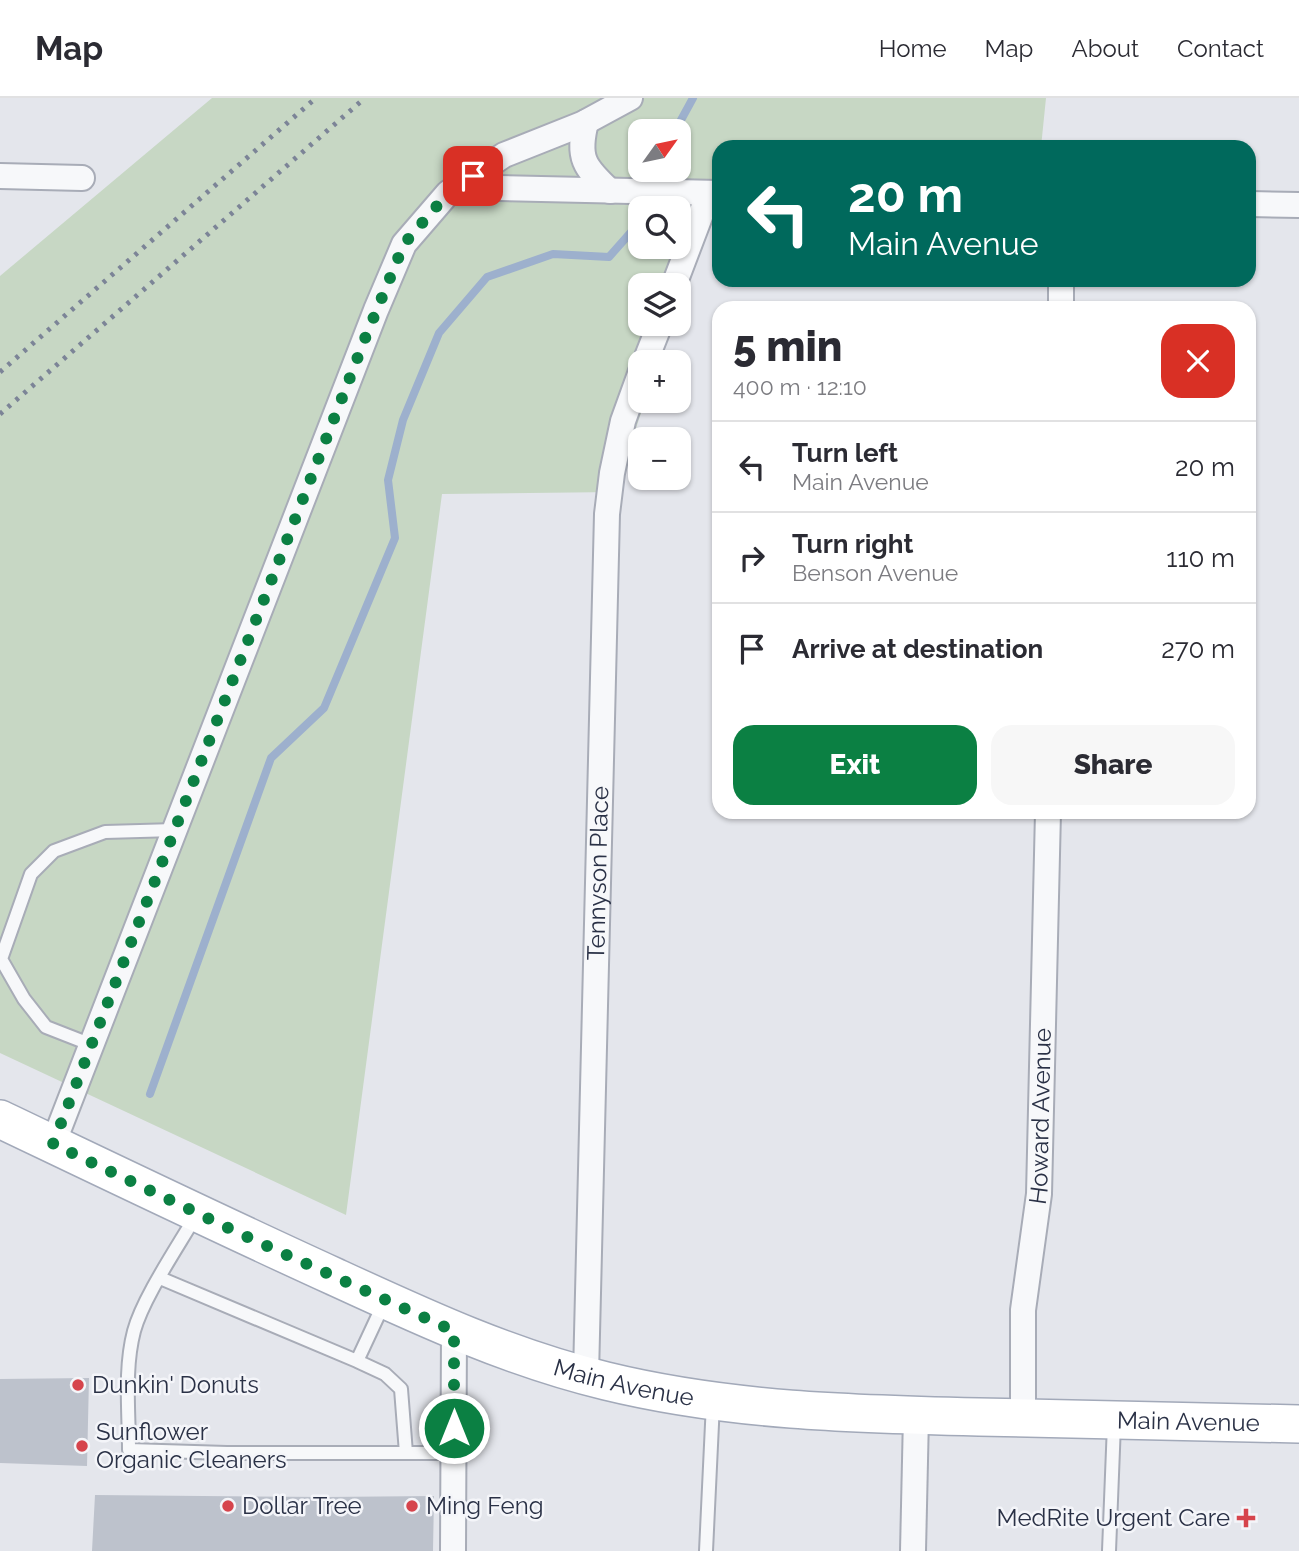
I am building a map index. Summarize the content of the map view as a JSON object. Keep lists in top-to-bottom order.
{
  "streets": {
    "main road": ["Main Avenue"],
    "street": ["Tennyson Place", "Howard Avenue"]
  },
  "crossings": [
    ["Tennyson Place", "Main Avenue"],
    ["Howard Avenue", "Main Avenue"]
  ],
  "places": {
    "other": [
      "Dunkin' Donuts",
      "Sunflower Organic Cleaners",
      "Dollar Tree",
      "Ming Feng"
    ],
    "health": ["MedRite Urgent Care"]
  },
  "north": "top right",
  "page": {
    "header": "Map",
    "nav": [
      "Home",
      "Map",
      "About",
      "Contact"
    ],
    "map_buttons": ["+", "−"],
    "turn": ["20 m", "Main Avenue"],
    "heading": ["5 min", "400 m · 12:10"],
    "list": [
      {
        "name": "Turn left",
        "note": "Main Avenue",
        "value": "20 m"
      },
      {
        "name": "Turn right",
        "note": "Benson Avenue",
        "value": "110 m"
      },
      {
        "name": "Arrive at destination",
        "value": "270 m"
      }
    ],
    "buttons": ["Exit", "Share"]
  }
}
